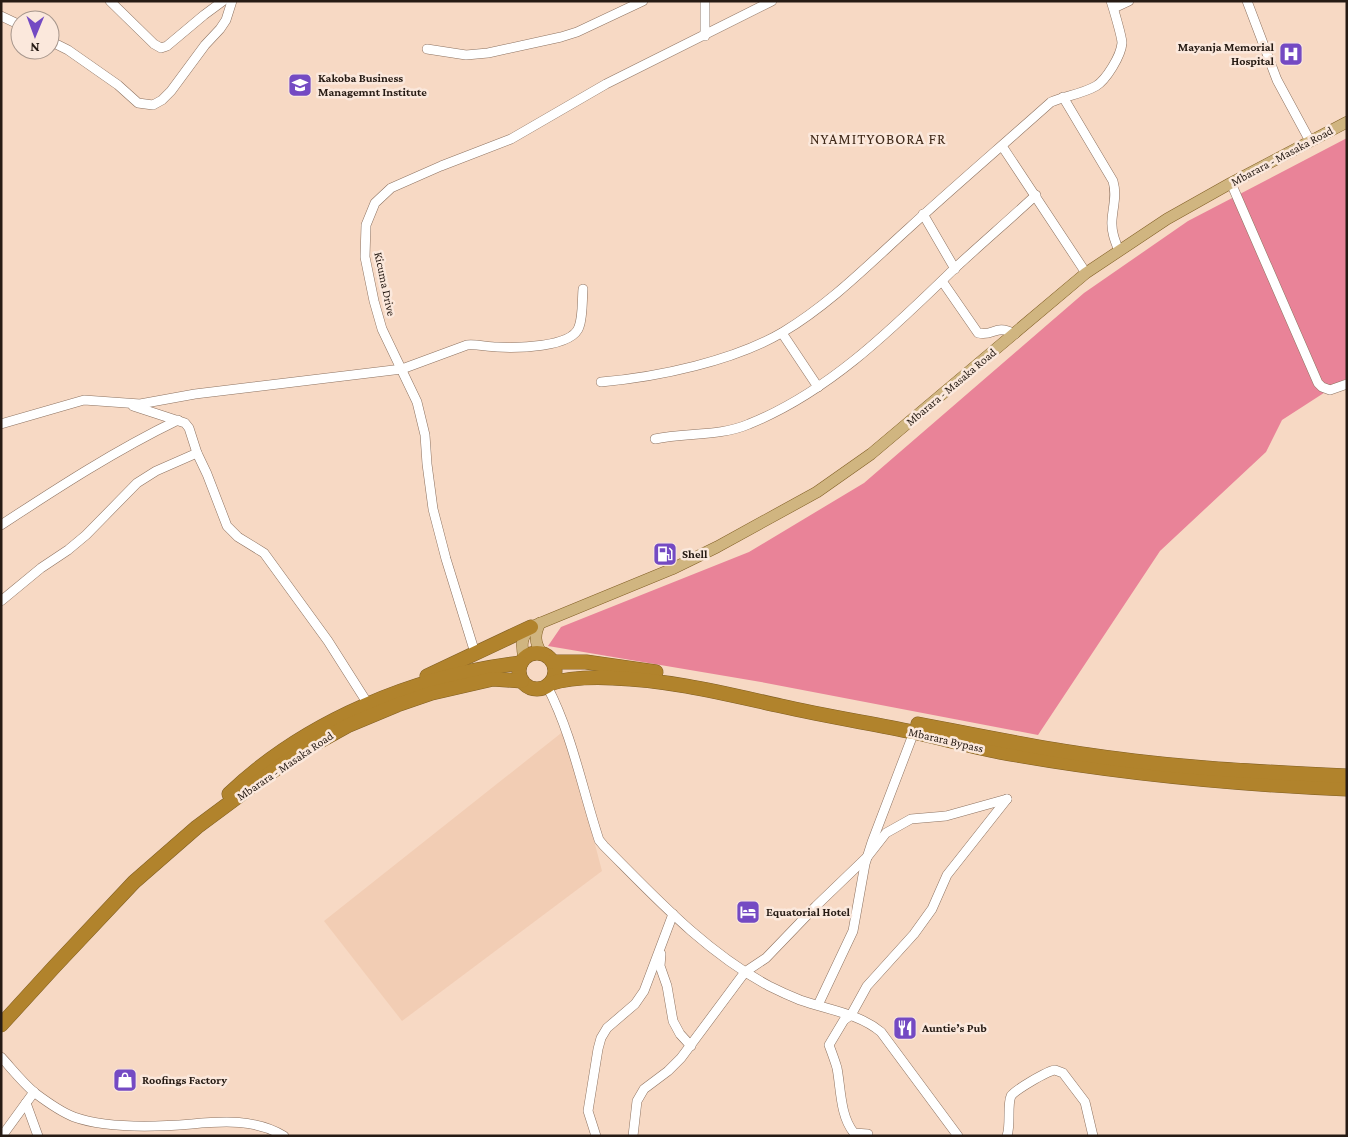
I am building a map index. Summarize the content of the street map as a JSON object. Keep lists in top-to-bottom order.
{
  "streets": {
    "highway": ["Mbarara - Masaka Road", "Mbarara Bypass"],
    "street": ["Kicuma Drive"]
  },
  "crossings": [
    ["Mbarara - Masaka Road", "Mbarara Bypass"]
  ],
  "districts": ["NYAMITYOBORA FR"],
  "places": {
    "hospital": ["Mayanja Memorial Hospital"],
    "school or university": ["Kakoba Business Managemnt Institute"],
    "fuel station": ["Shell"],
    "hotel": ["Equatorial Hotel"],
    "restaurant": ["Auntie’s Pub"],
    "shop": ["Roofings Factory"]
  },
  "north": "bottom"
}
